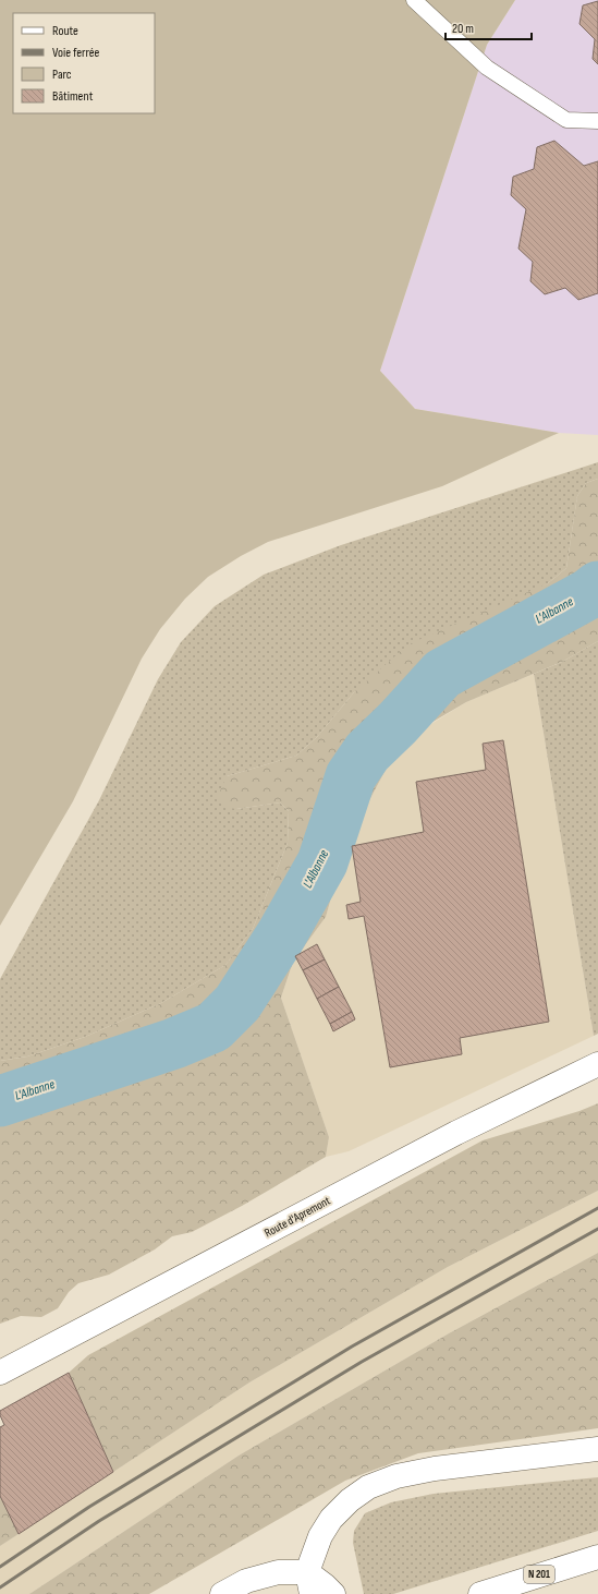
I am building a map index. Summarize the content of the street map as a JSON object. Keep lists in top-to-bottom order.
{
  "streets": {
    "main road": ["Route d'Apremont", "N 201"]
  },
  "water": ["L'Albanne"],
  "legend": [
    "Route",
    "Voie ferrée",
    "Parc",
    "Bâtiment"
  ],
  "scale_bar": "20 m"
}
